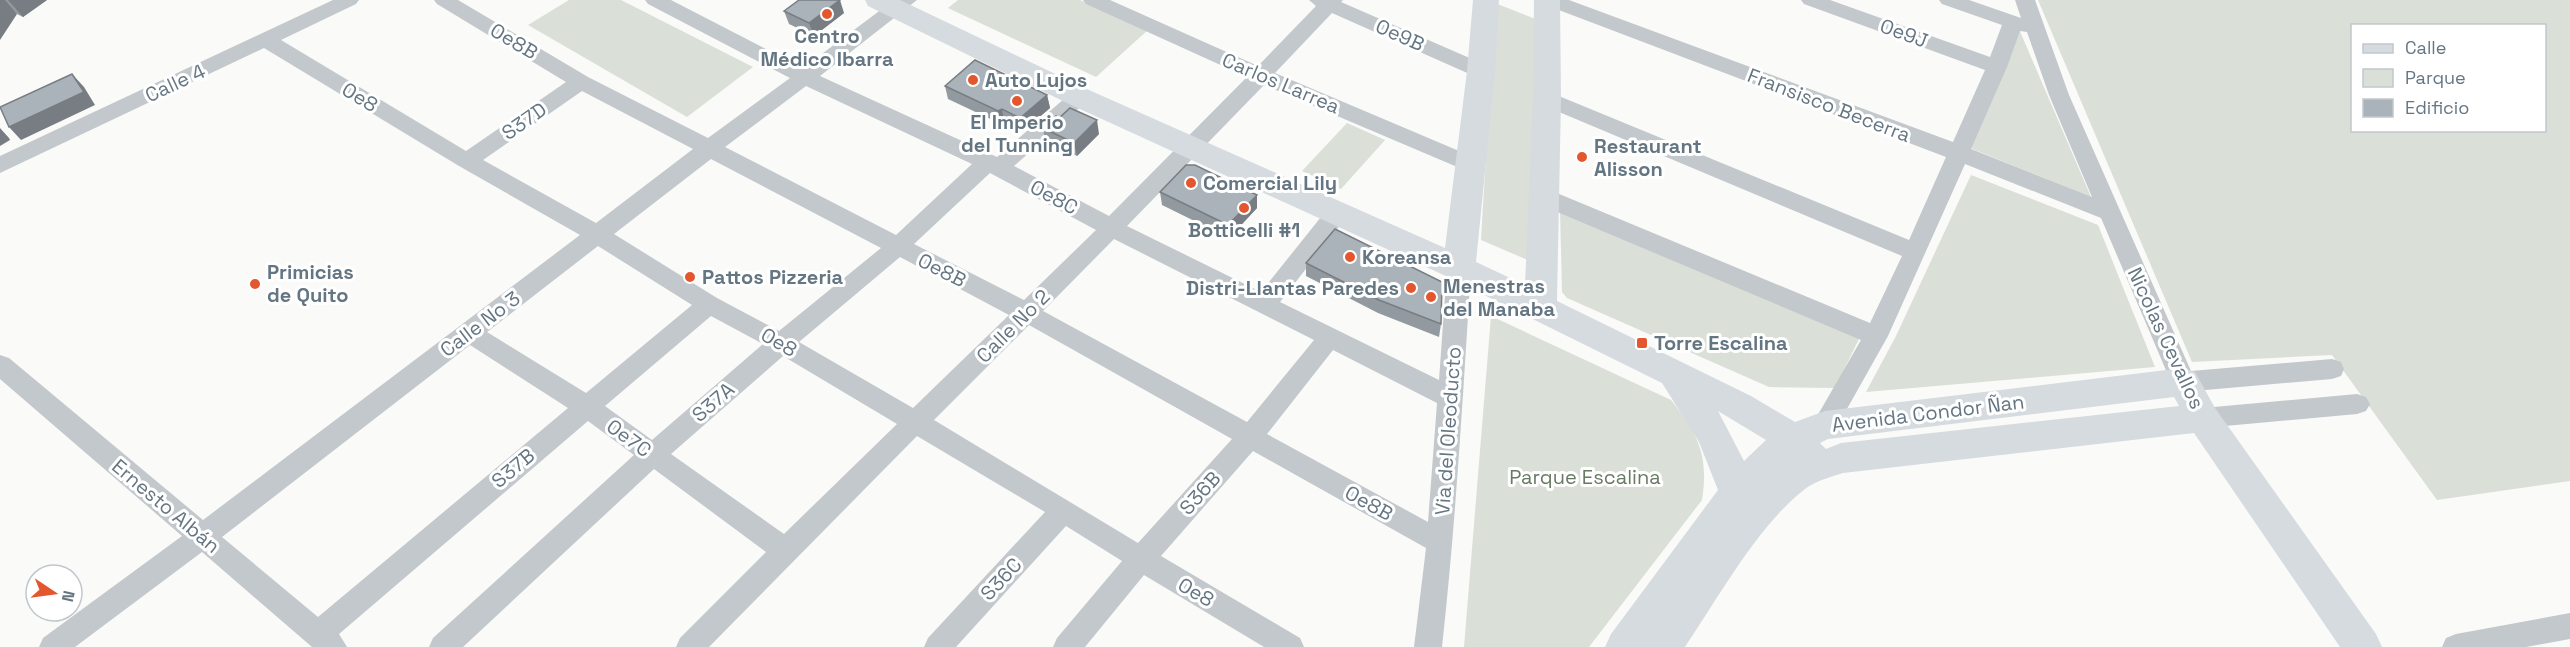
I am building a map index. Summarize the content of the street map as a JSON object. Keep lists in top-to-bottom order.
{
  "streets": {
    "street": [
      "Oe9J",
      "Oe9B",
      "Oe8B",
      "Calle 4",
      "Carlos Larrea",
      "Oe8",
      "Fransisco Becerra",
      "S37D",
      "Oe8C",
      "Calle No 3",
      "Calle No 2",
      "Nicolas Cevallos",
      "S37A",
      "Avenida Condor Ñan",
      "Via del Oleoducto",
      "Oe7C",
      "S37B",
      "S36B",
      "Ernesto Albán",
      "S36C"
    ]
  },
  "crossings": [
    ["Oe9B", "Calle No 2"],
    ["Oe9B", "Via del Oleoducto"],
    ["Oe8B", "S37D"],
    ["Oe8B", "Calle No 3"],
    ["Oe8B", "Calle No 2"],
    ["Oe8B", "S37A"],
    ["Oe8B", "Via del Oleoducto"],
    ["Oe8B", "S36B"],
    ["Calle 4", "Oe8"],
    ["Carlos Larrea", "Calle No 2"],
    ["Carlos Larrea", "Via del Oleoducto"],
    ["Oe8", "S37D"],
    ["Oe8", "Calle No 3"],
    ["Oe8", "Calle No 2"],
    ["Oe8", "S37A"],
    ["Oe8", "S37B"],
    ["Oe8", "S36B"],
    ["Oe8", "S36C"],
    ["Fransisco Becerra", "Nicolas Cevallos"],
    ["Oe8C", "Calle No 3"],
    ["Oe8C", "Calle No 2"],
    ["Oe8C", "S37A"],
    ["Oe8C", "Via del Oleoducto"],
    ["Oe8C", "S36B"],
    ["Calle No 3", "Oe7C"],
    ["Calle No 3", "Ernesto Albán"],
    ["Calle No 2", "Oe7C"],
    ["Nicolas Cevallos", "Avenida Condor Ñan"],
    ["S37A", "Oe7C"],
    ["Oe7C", "S37B"],
    ["S37B", "Ernesto Albán"]
  ],
  "parks": ["Parque Escalina"],
  "places": {
    "other": [
      "Centro Médico Ibarra",
      "Auto Lujos",
      "El Imperio del Tunning",
      "Restaurant Alisson",
      "Comercial Lily",
      "Botticelli #1",
      "Koreansa",
      "Pattos Pizzeria",
      "Primicias de Quito",
      "Distri-Llantas Paredes",
      "Menestras del Manaba"
    ],
    "transit": ["Torre Escalina"]
  },
  "legend": ["Calle", "Parque", "Edificio"],
  "north": "right"
}
